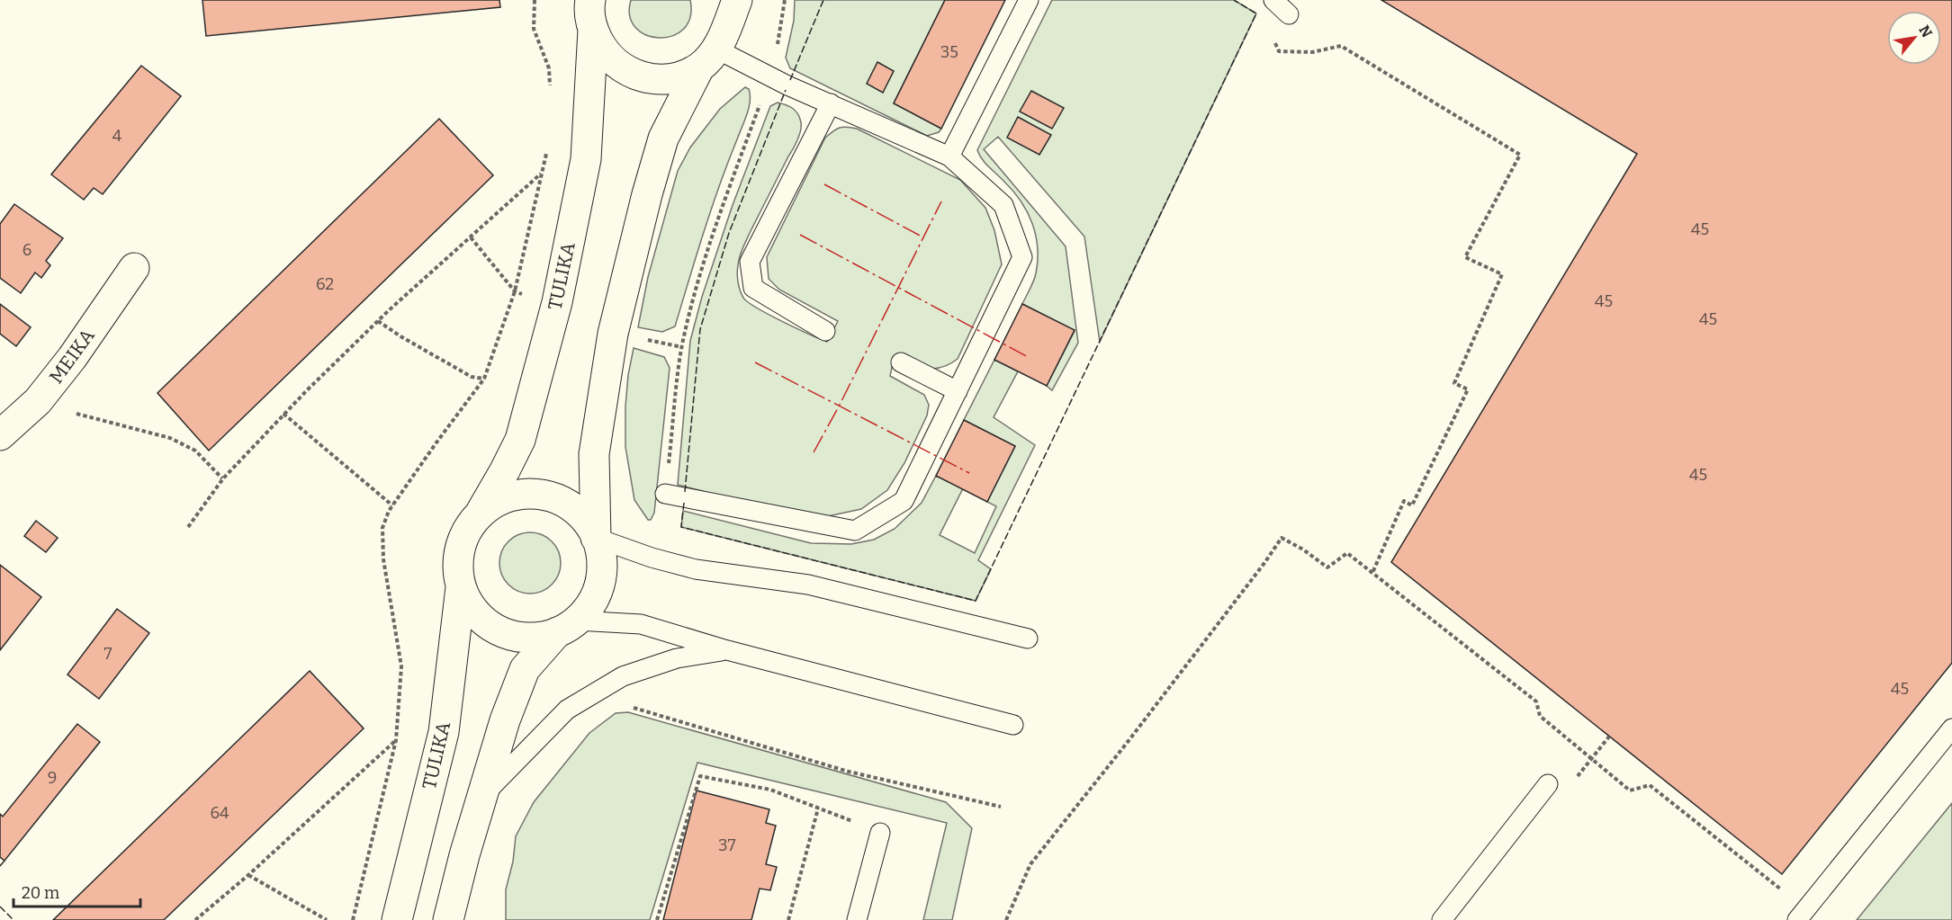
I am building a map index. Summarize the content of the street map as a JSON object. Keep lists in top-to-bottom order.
{
  "streets": {
    "street": ["TULIKA", "MEIKA"]
  },
  "house_numbers": [
    "35",
    "4",
    "45",
    "6",
    "62",
    "45",
    "45",
    "45",
    "7",
    "45",
    "9",
    "64",
    "37"
  ],
  "scale_bar": "20 m",
  "north": "top right"
}
